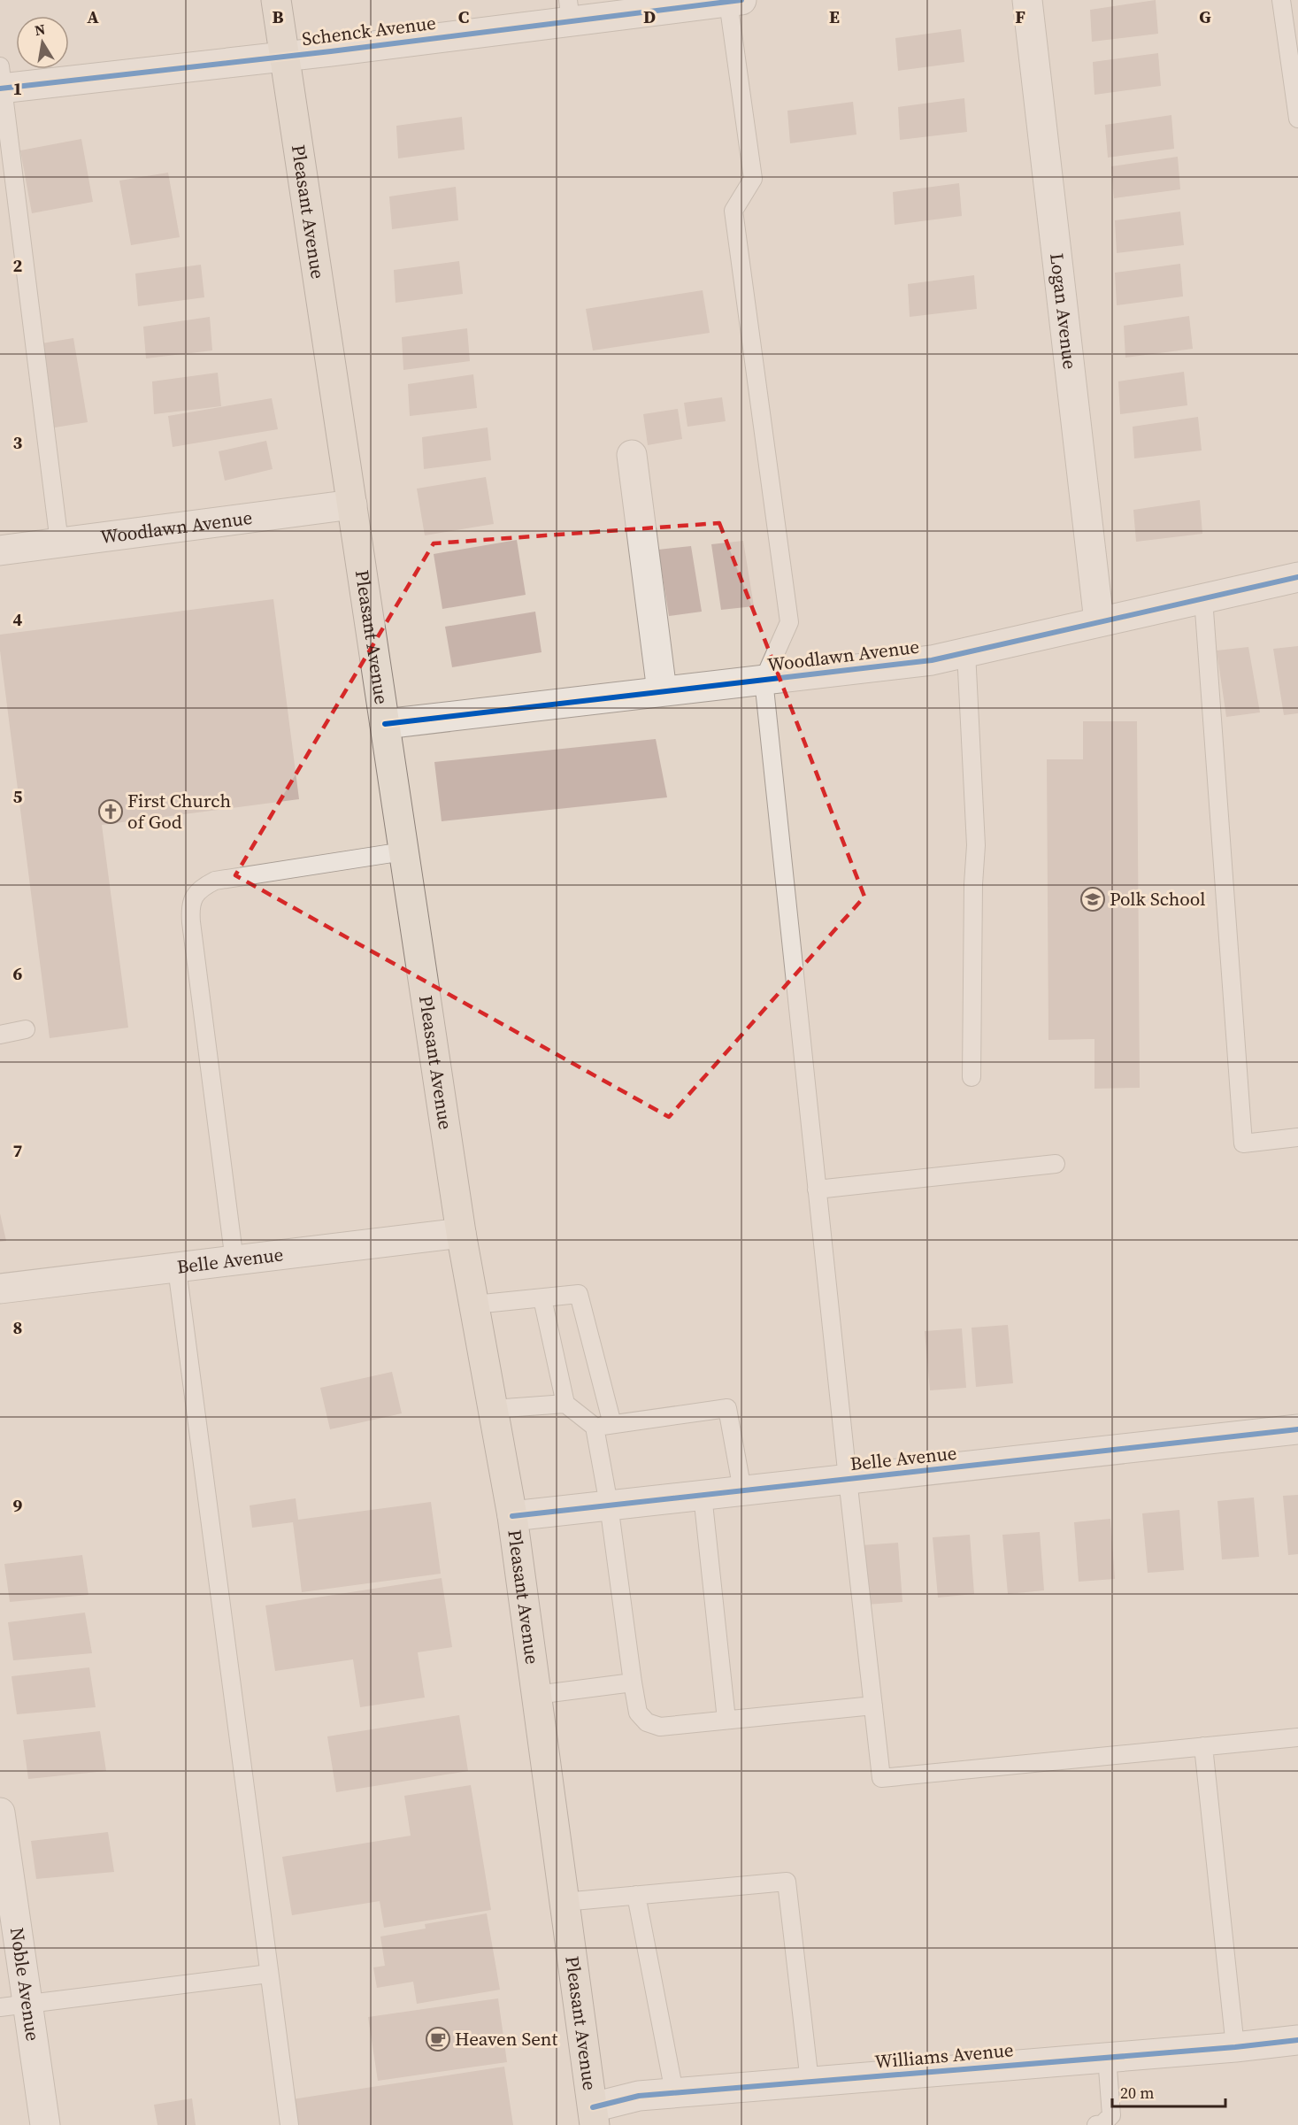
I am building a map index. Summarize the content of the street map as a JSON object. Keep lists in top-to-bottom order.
{
  "streets": {
    "main road": ["Pleasant Avenue"],
    "street": [
      "Schenck Avenue",
      "Logan Avenue",
      "Woodlawn Avenue",
      "Belle Avenue",
      "Noble Avenue",
      "Williams Avenue"
    ]
  },
  "crossings": [
    ["Schenck Avenue", "Pleasant Avenue"],
    ["Pleasant Avenue", "Woodlawn Avenue"],
    ["Pleasant Avenue", "Belle Avenue"],
    ["Pleasant Avenue", "Williams Avenue"],
    ["Logan Avenue", "Woodlawn Avenue"]
  ],
  "places": {
    "church": ["First Church of God"],
    "school or university": ["Polk School"],
    "cafe": ["Heaven Sent"]
  },
  "scale_bar": "20 m",
  "north": "top",
  "grid": {
    "columns": [
      "A",
      "B",
      "C",
      "D",
      "E",
      "F",
      "G"
    ],
    "rows": [
      "1",
      "2",
      "3",
      "4",
      "5",
      "6",
      "7",
      "8",
      "9"
    ]
  }
}
